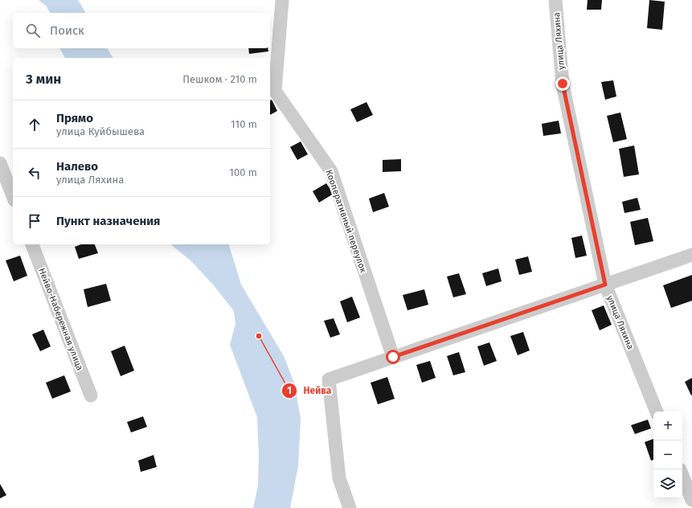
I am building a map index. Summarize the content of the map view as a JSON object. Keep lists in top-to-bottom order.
{
  "streets": {
    "street": ["улица Ляхина", "Кооперативный переулок", "Нейво-Набережная улица"]
  },
  "places": ["Нейва"],
  "page": {
    "search": "Поиск",
    "heading": ["3 мин", "Пешком · 210 m"],
    "list": [
      ["Прямо", "улица Куйбышева", "110 m"],
      ["Налево", "улица Ляхина", "100 m"],
      "Пункт назначения"
    ],
    "map_buttons": ["+", "−"]
  }
}
